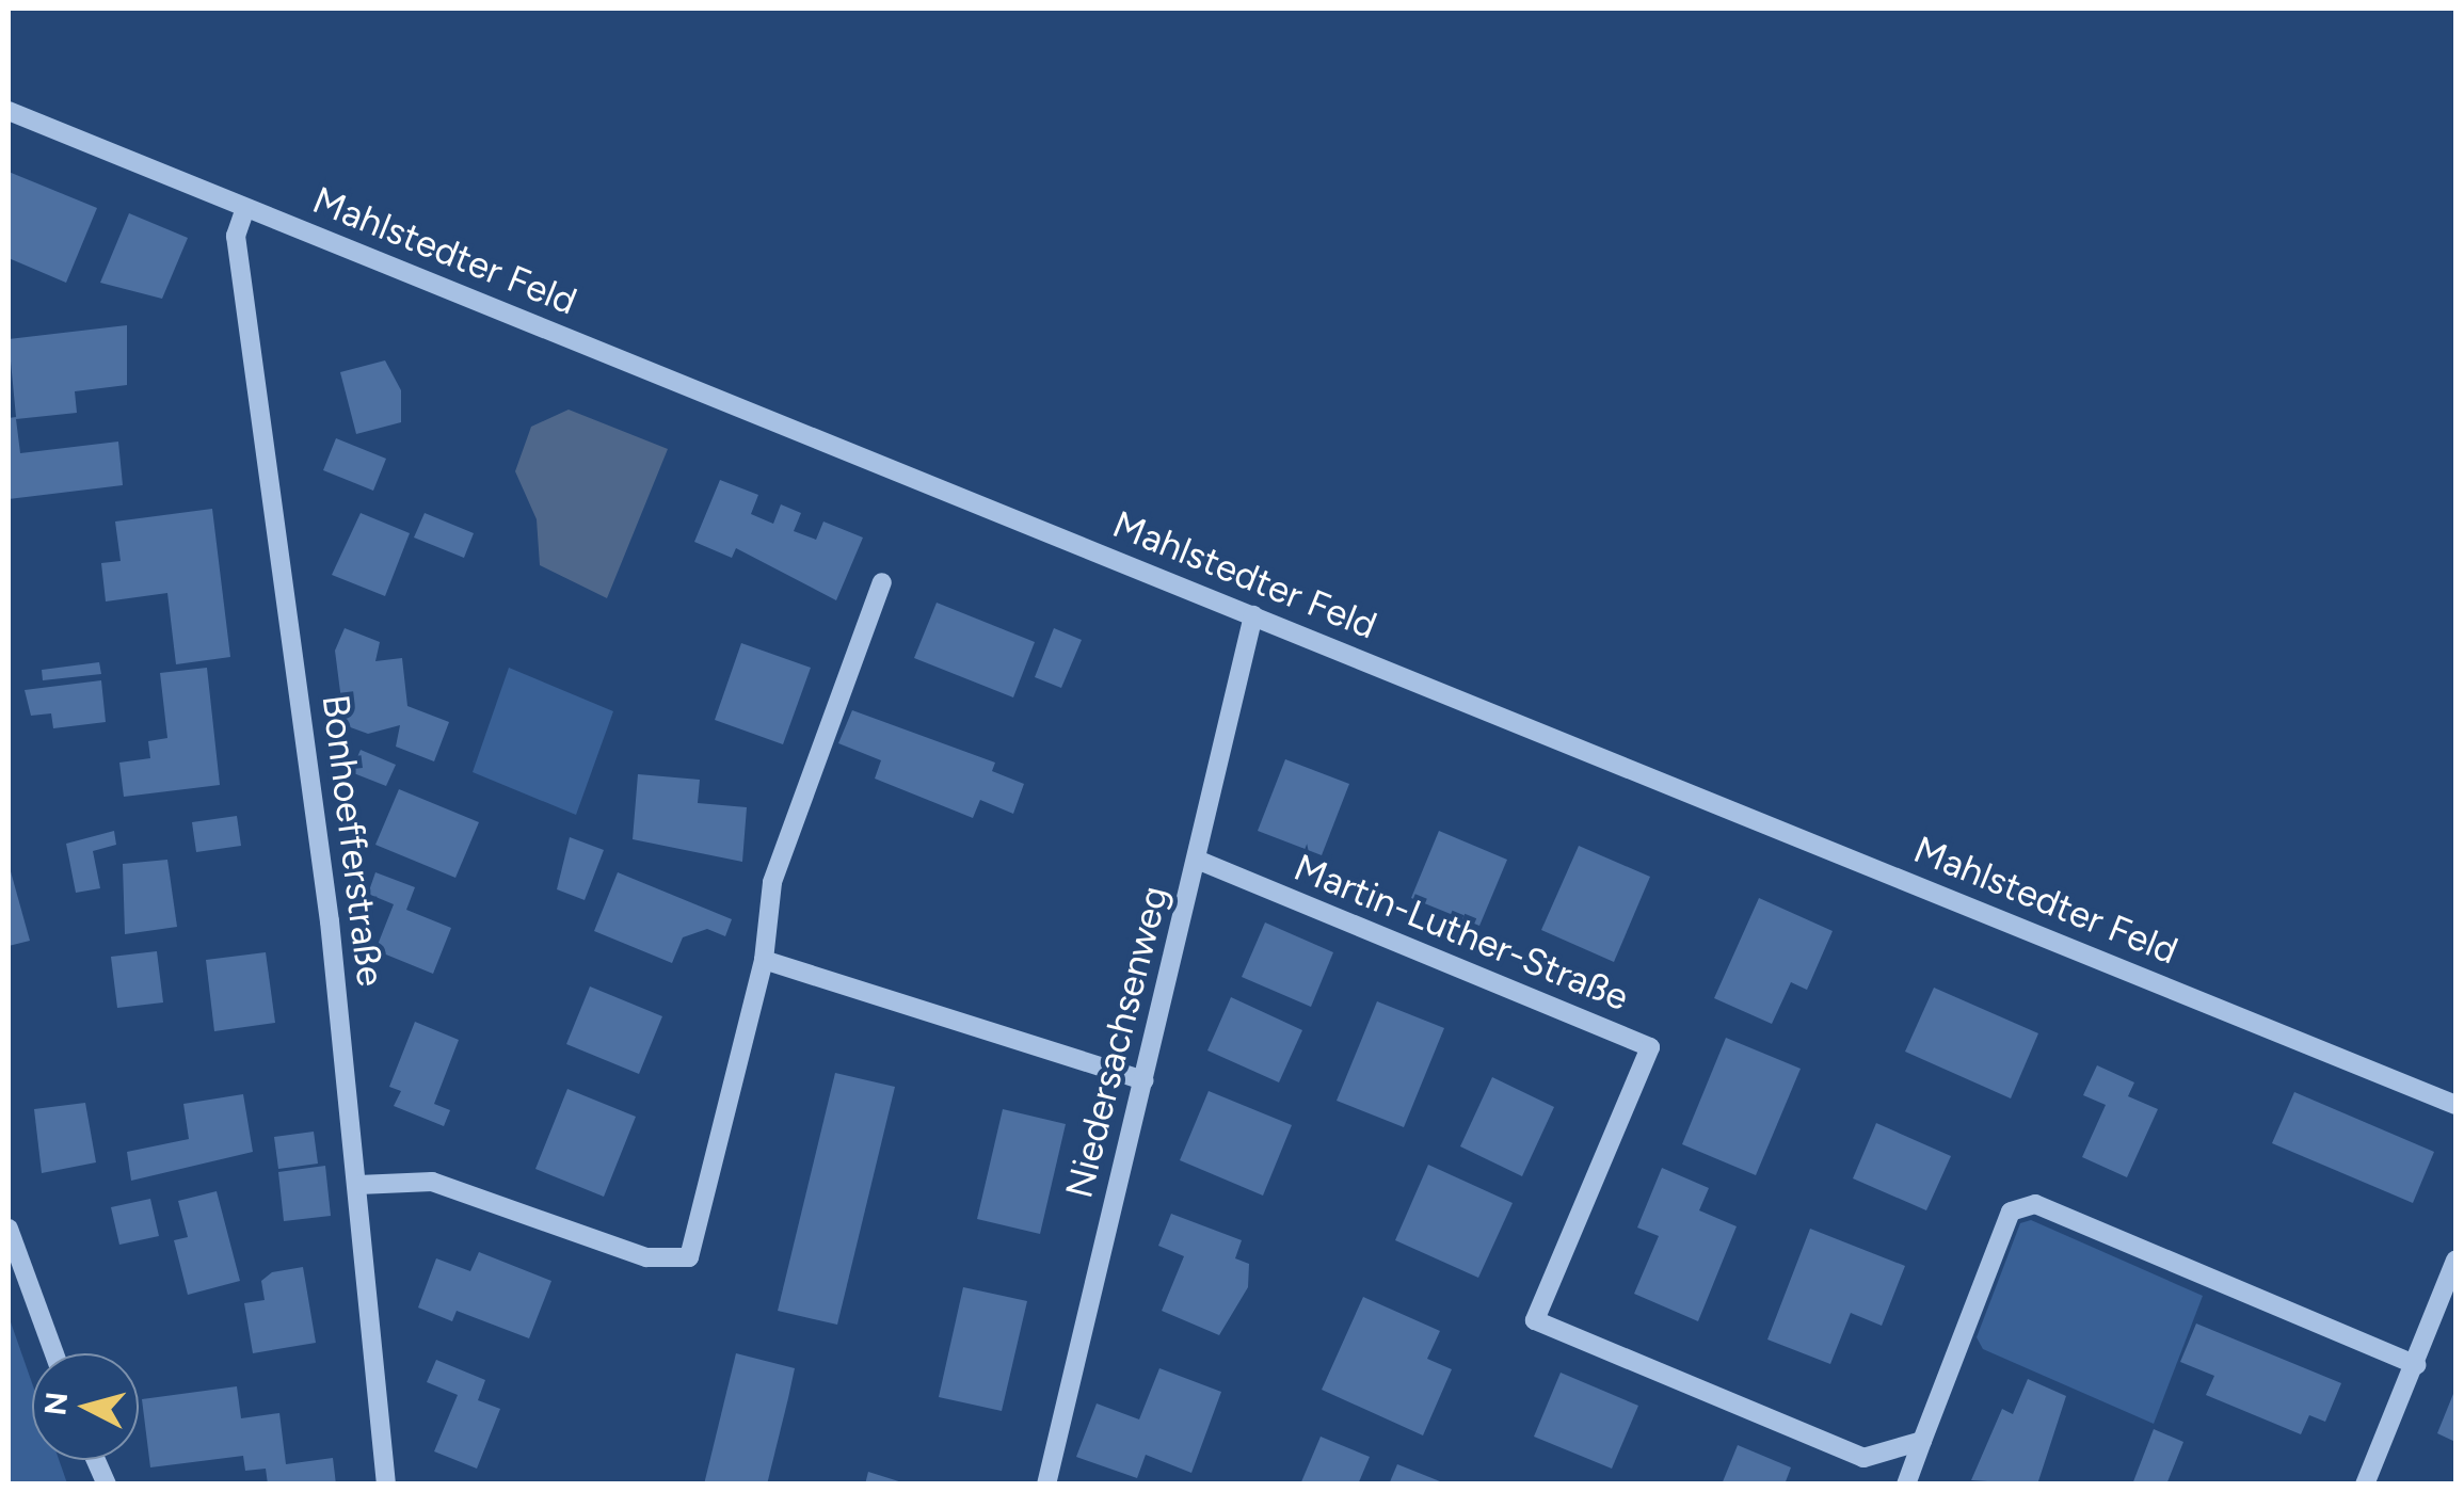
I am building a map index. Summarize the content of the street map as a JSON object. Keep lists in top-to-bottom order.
{
  "streets": {
    "street": [
      "Mahlstedter Feld",
      "Bonhoefferstraße",
      "Martin-Luther-Straße",
      "Niedersachsenweg"
    ]
  },
  "crossings": [
    ["Mahlstedter Feld", "Bonhoefferstraße"],
    ["Mahlstedter Feld", "Niedersachsenweg"],
    ["Martin-Luther-Straße", "Niedersachsenweg"]
  ],
  "north": "left"
}
